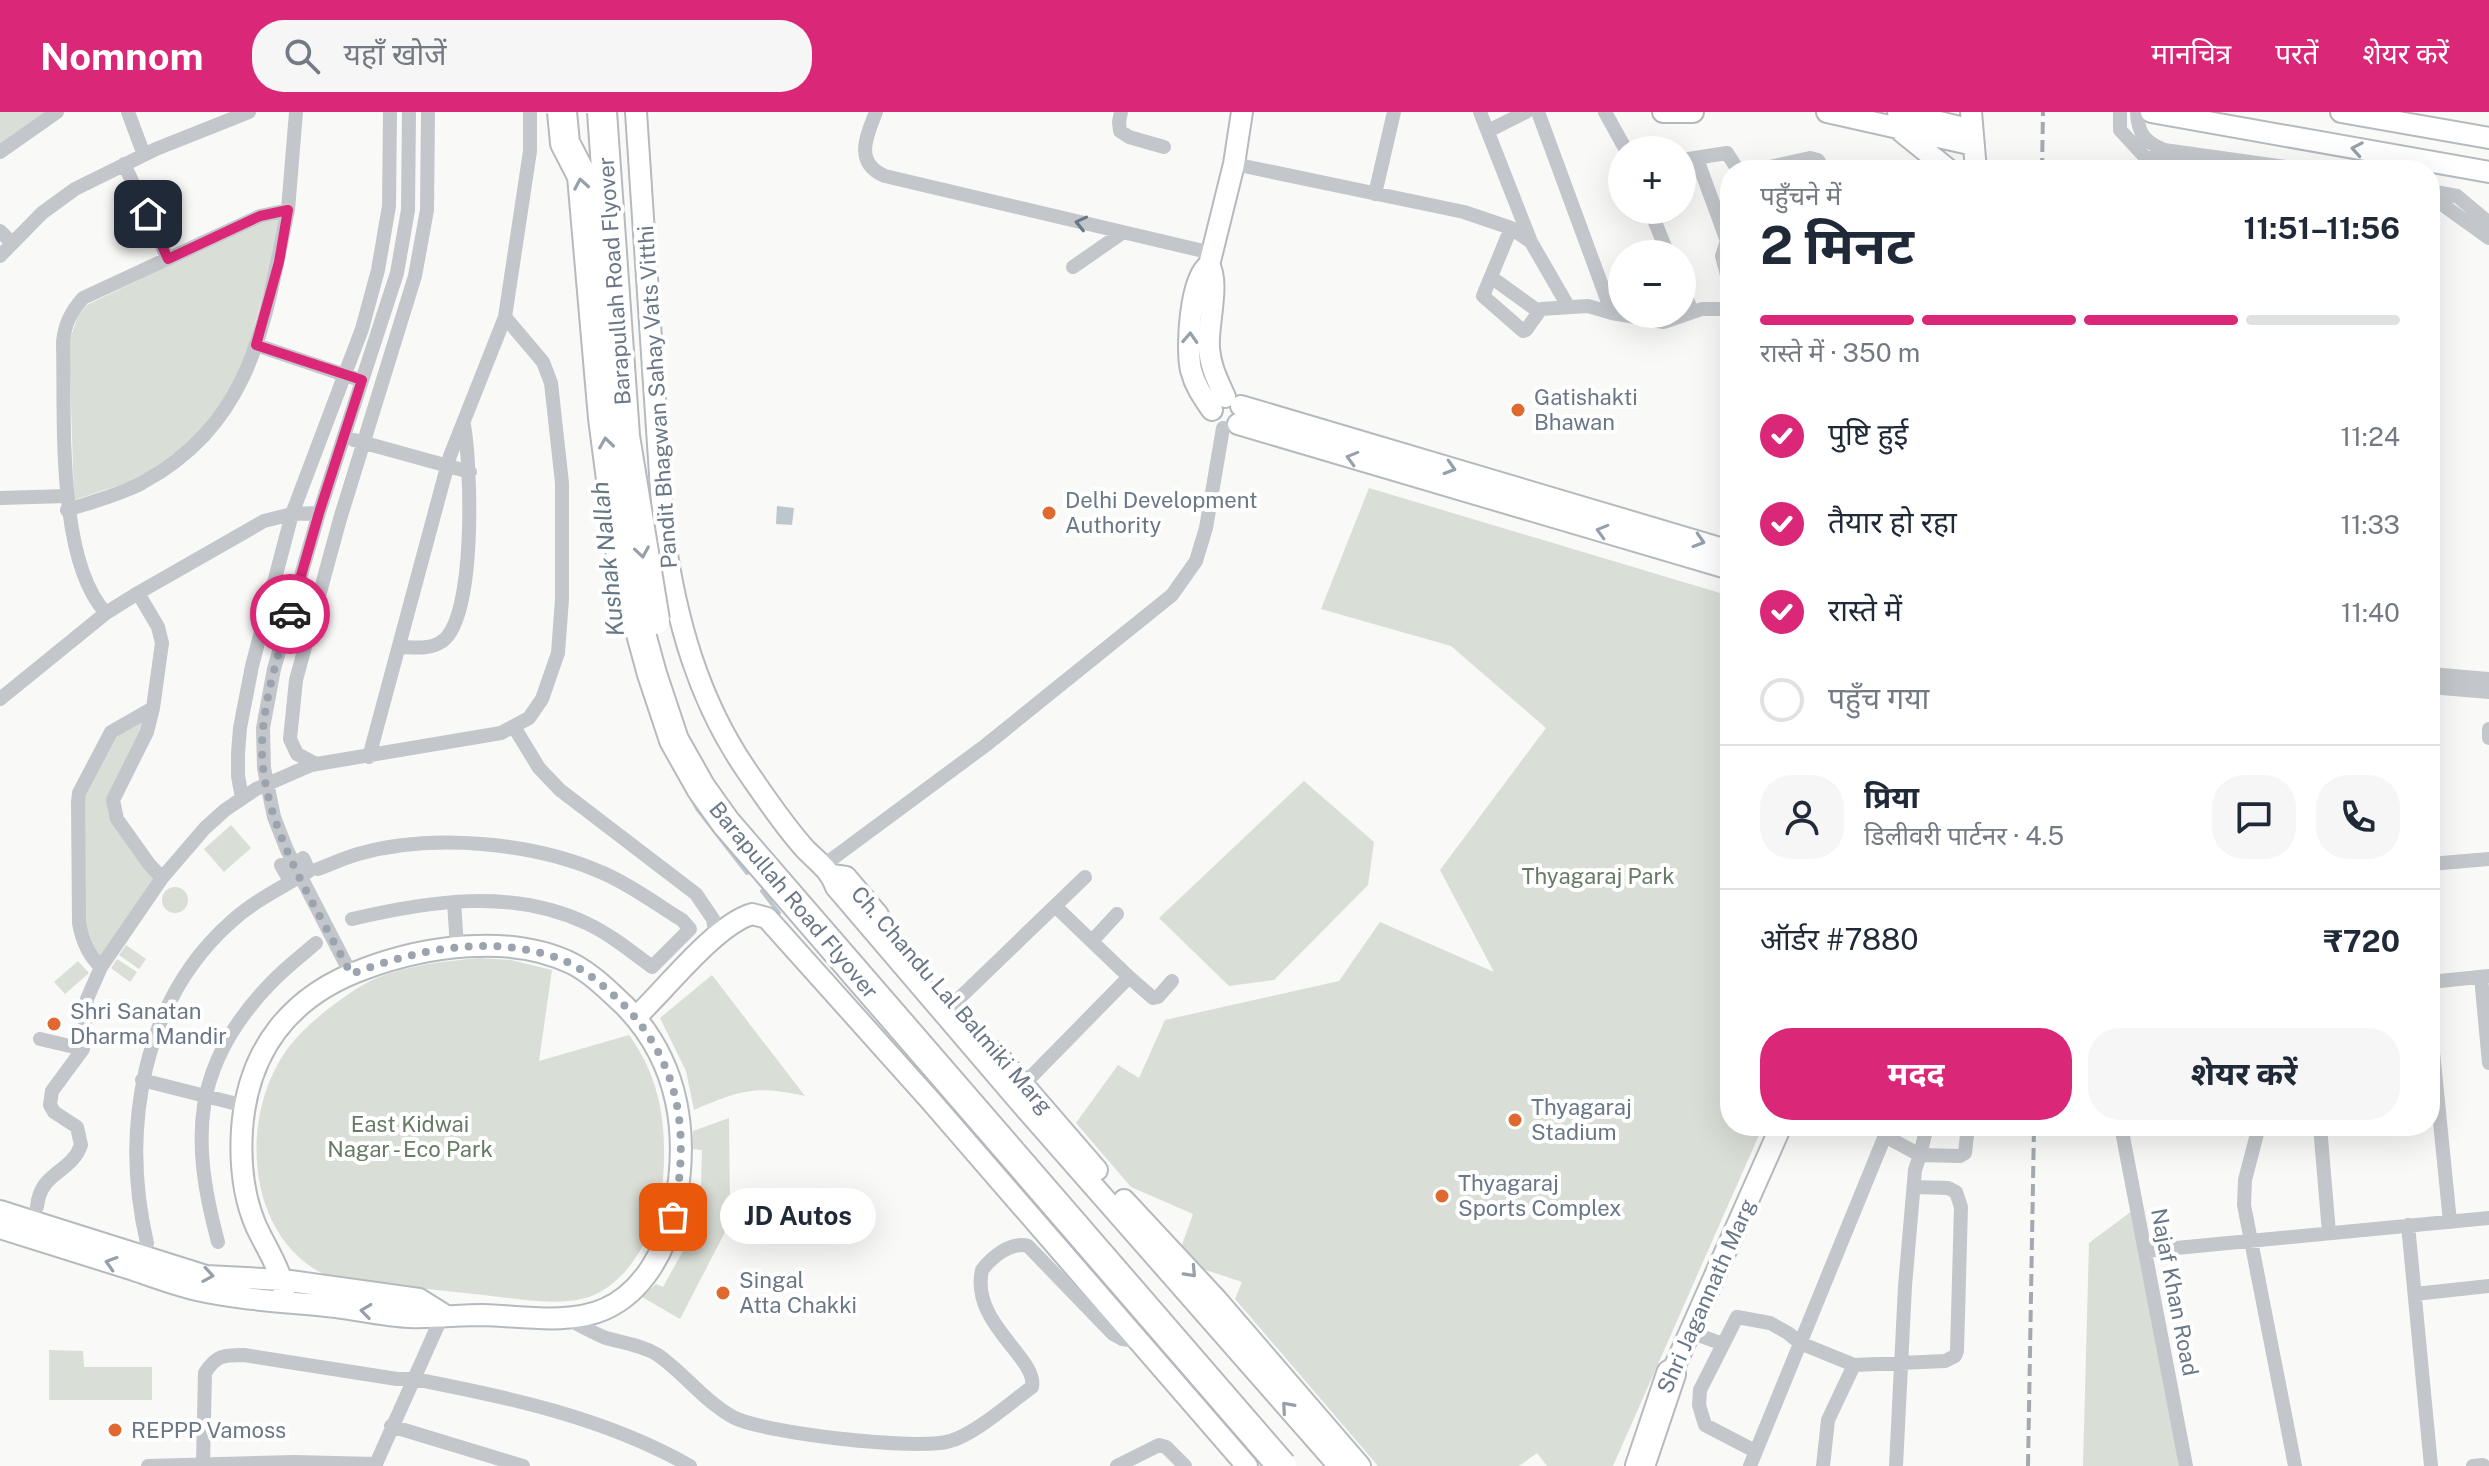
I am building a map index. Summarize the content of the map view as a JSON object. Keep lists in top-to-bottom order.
{
  "streets": {
    "highway": ["Barapullah Road Flyover"],
    "street": [
      "Pandit Bhagwan Sahay Vats Vitthi",
      "Ch. Chandu Lal Balmiki Marg",
      "Najaf Khan Road",
      "Shri Jagannath Marg"
    ]
  },
  "crossings": [
    ["Pandit Bhagwan Sahay Vats Vitthi", "Ch. Chandu Lal Balmiki Marg"]
  ],
  "water": ["Kushak Nallah"],
  "parks": ["Thyagaraj Park", "East Kidwai Nagar - Eco Park"],
  "places": [
    "Gatishakti Bhawan",
    "Delhi Development Authority",
    "Shri Sanatan Dharma Mandir",
    "Thyagaraj Stadium",
    "Thyagaraj Sports Complex",
    "JD Autos",
    "Singal Atta Chakki",
    "REPPP Vamoss"
  ],
  "page": {
    "header": "Nomnom",
    "search": "यहाँ खोजें",
    "nav": ["मानचित्र", "परतें", "शेयर करें"],
    "map_buttons": ["+", "−"],
    "heading": ["2 मिनट", "पहुँचने में", "11:51–11:56"],
    "panel": [
      "प्रिया",
      "डिलीवरी पार्टनर · 4.5",
      "ऑर्डर #7880",
      "₹720"
    ],
    "bar": "रास्ते में · 350 m",
    "list": [
      ["पुष्टि हुई", "11:24"],
      ["तैयार हो रहा", "11:33"],
      ["रास्ते में", "11:40"],
      "पहुँच गया"
    ],
    "buttons": ["मदद", "शेयर करें"],
    "bubble": "JD Autos"
  }
}
